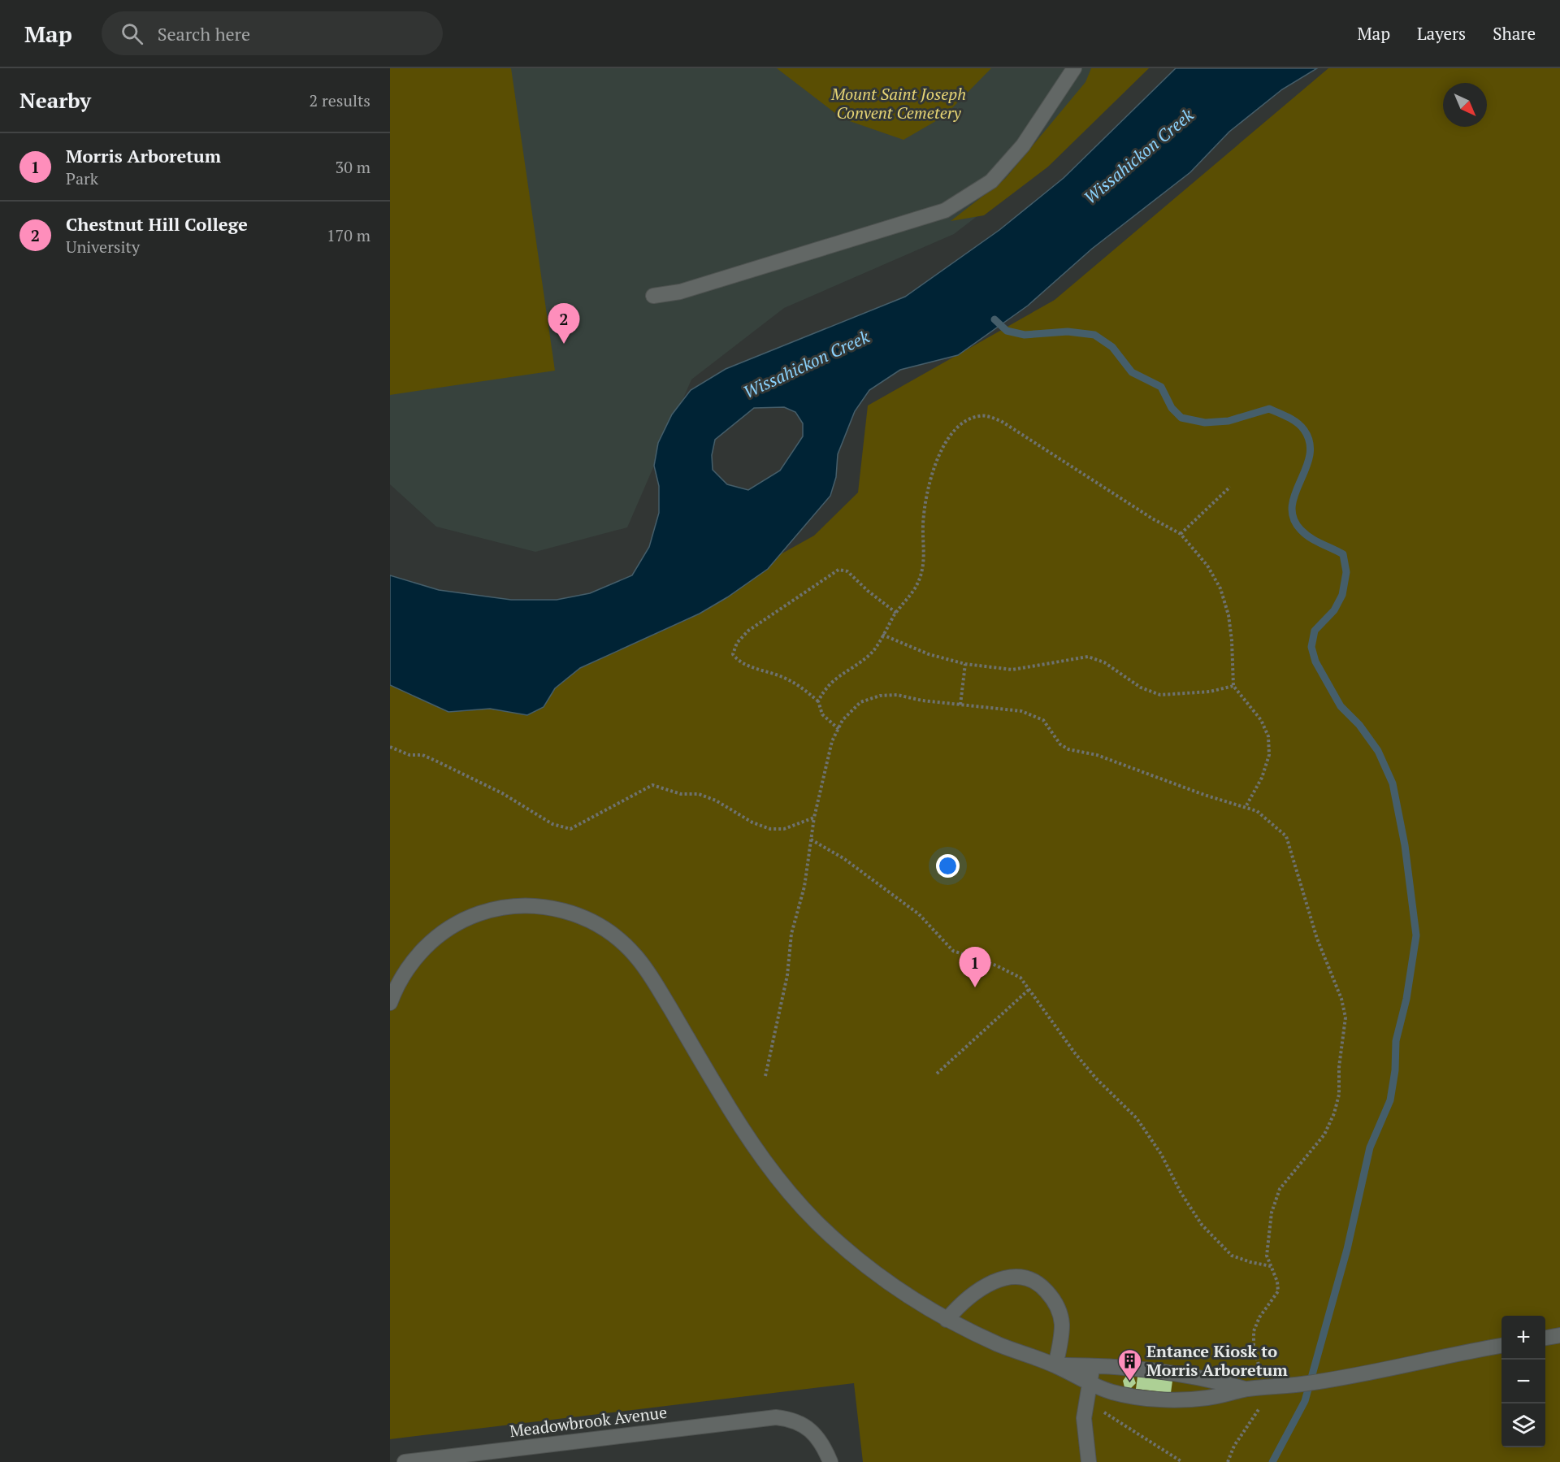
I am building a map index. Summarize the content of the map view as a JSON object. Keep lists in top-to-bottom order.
{
  "streets": {
    "street": ["Meadowbrook Avenue"]
  },
  "water": ["Wissahickon Creek"],
  "parks": ["Mount Saint Joseph Convent Cemetery"],
  "places": {
    "building": ["Entance Kiosk to Morris Arboretum"]
  },
  "north": "bottom right",
  "page": {
    "header": "Map",
    "search": "Search here",
    "nav": ["Map", "Layers", "Share"],
    "heading": ["Nearby", "2 results"],
    "list": [
      {
        "mark": "1",
        "name": "Morris Arboretum",
        "note": "Park",
        "value": "30 m"
      },
      {
        "mark": "2",
        "name": "Chestnut Hill College",
        "note": "University",
        "value": "170 m"
      }
    ],
    "pins": ["2", "1"],
    "map_buttons": ["+", "−"]
  }
}
